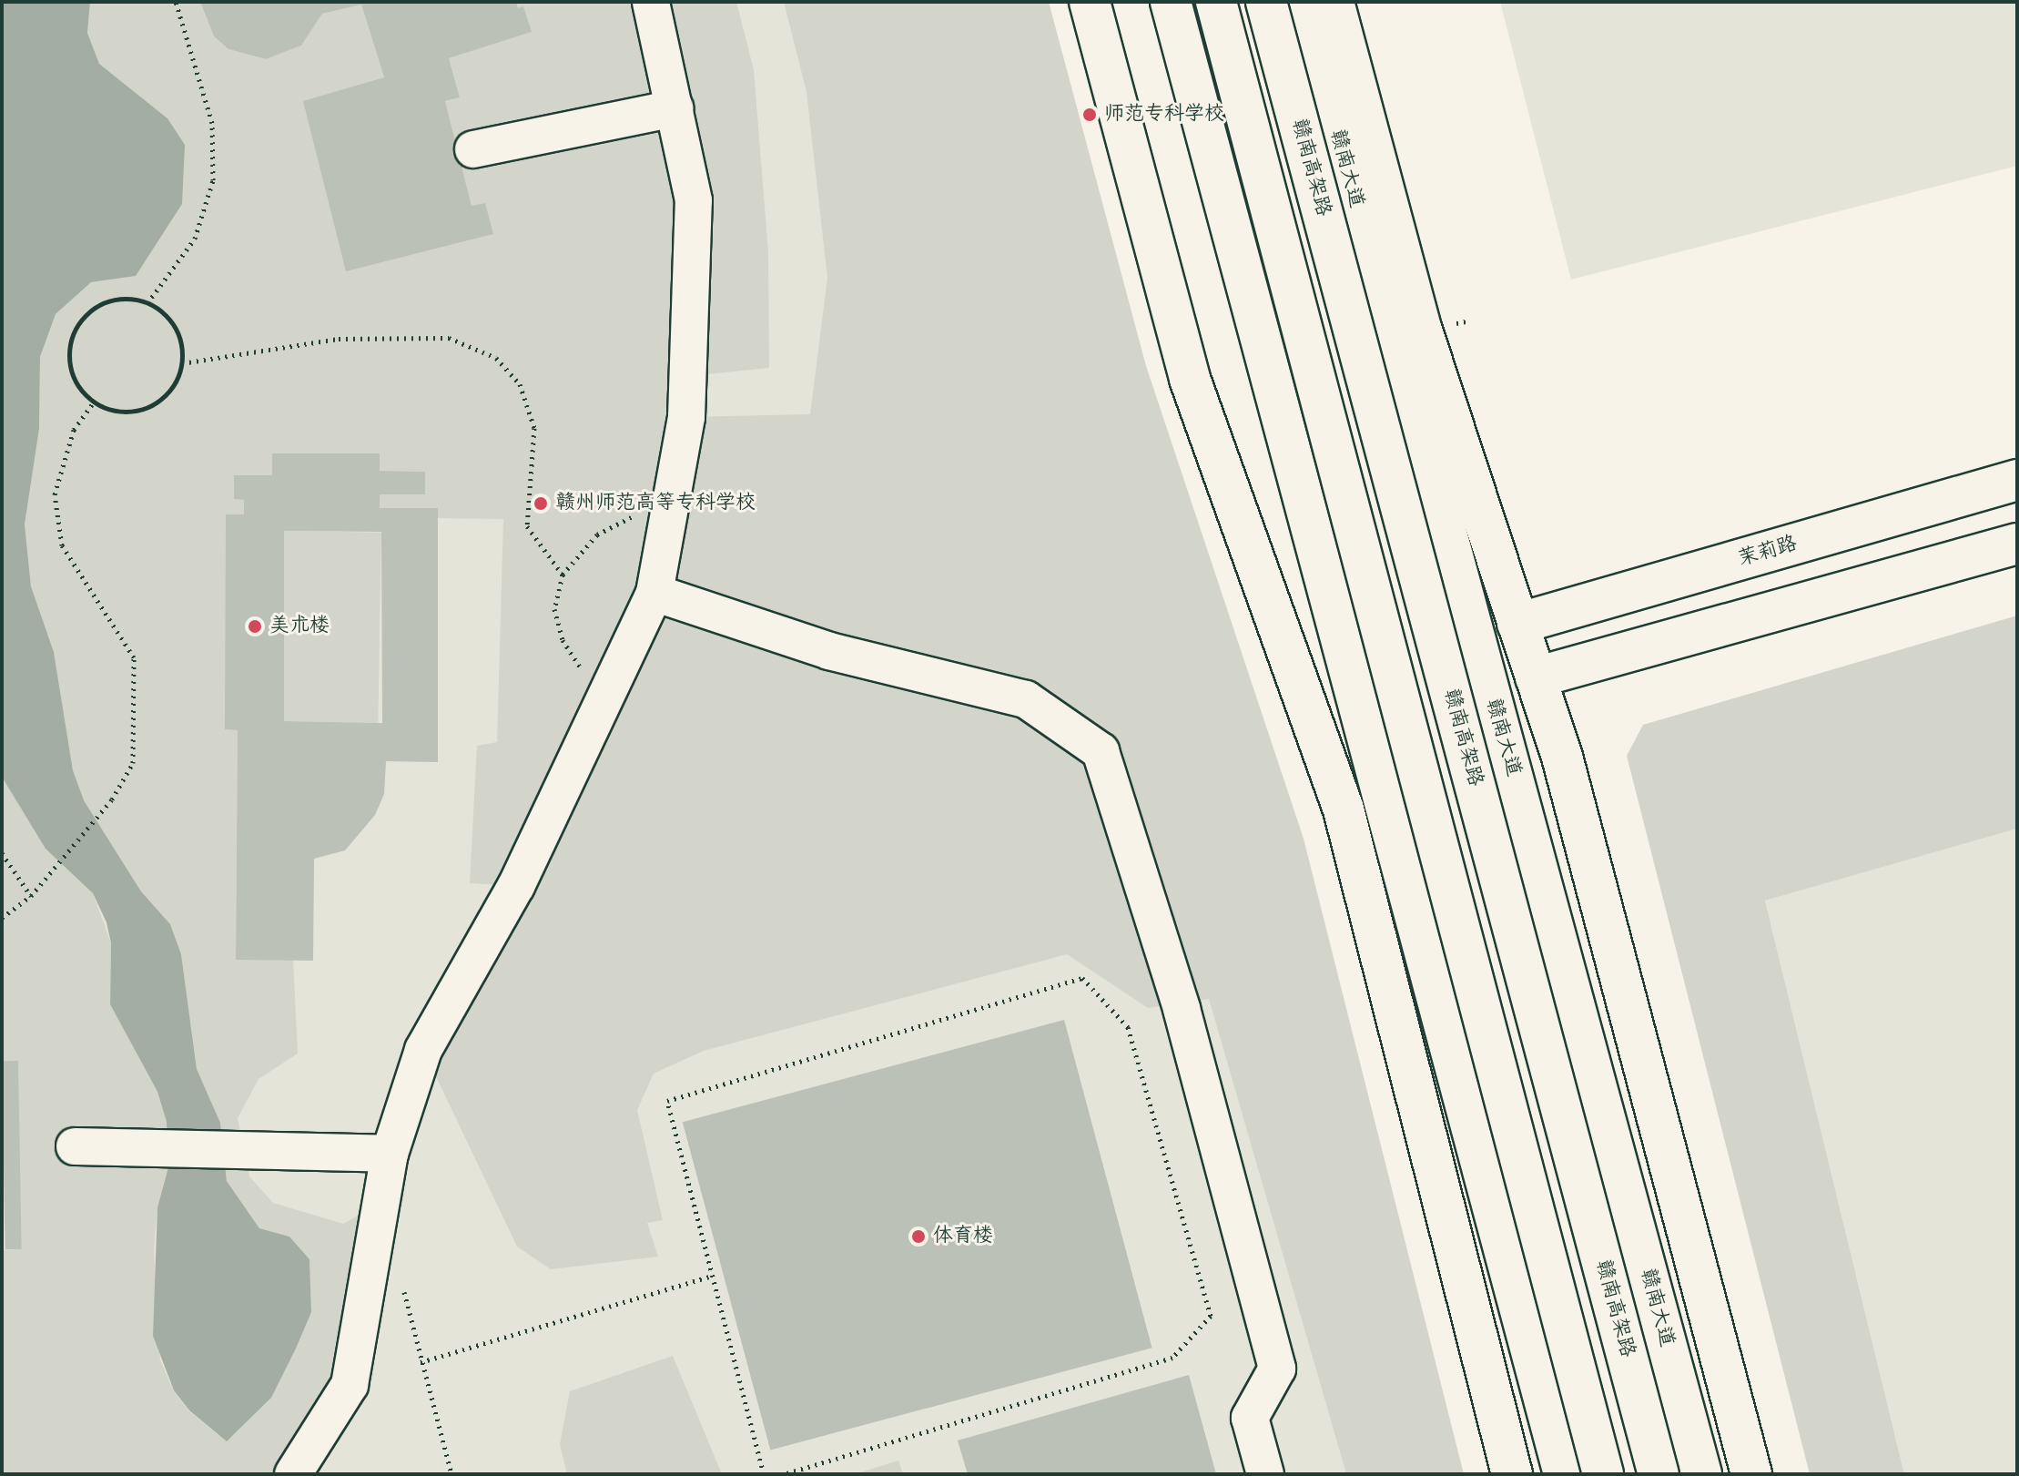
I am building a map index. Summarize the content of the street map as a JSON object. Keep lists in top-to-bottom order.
{
  "streets": {
    "main road": ["赣南高架路", "赣南大道", "茉莉路"]
  },
  "places": [
    "师范专科学校",
    "赣州师范高等专科学校",
    "美术楼",
    "体育楼"
  ]
}
